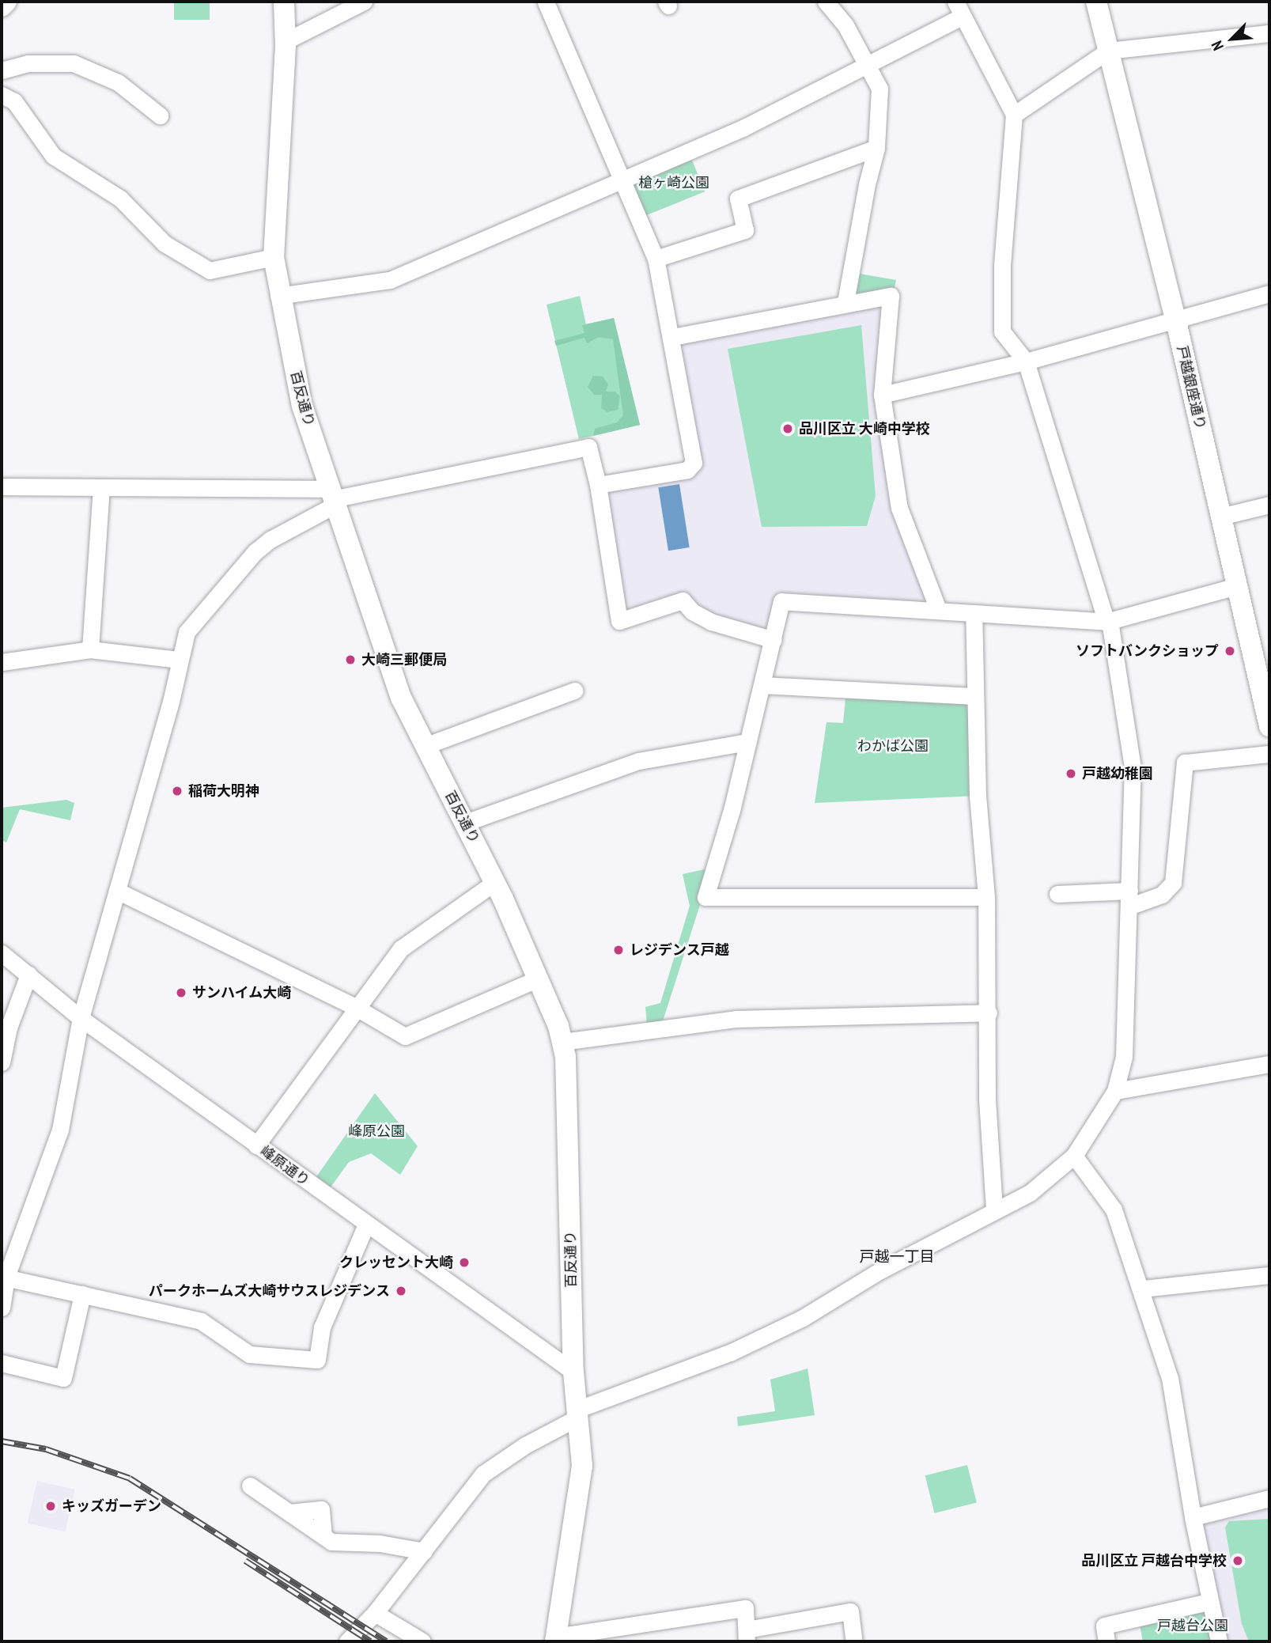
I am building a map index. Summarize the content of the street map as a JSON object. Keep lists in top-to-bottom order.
{
  "streets": {
    "street": ["戸越銀座通り", "百反通り", "峰原通り"]
  },
  "crossings": [
    ["百反通り", "峰原通り"]
  ],
  "districts": ["戸越一丁目"],
  "parks": [
    "槍ヶ崎公園",
    "わかば公園",
    "峰原公園",
    "戸越台公園"
  ],
  "places": [
    "品川区立 大崎中学校",
    "ソフトバンクショップ",
    "大崎三郵便局",
    "戸越幼稚園",
    "稲荷大明神",
    "レジデンス戸越",
    "サンハイム大崎",
    "クレッセント大崎",
    "パークホームズ大崎サウスレジデンス",
    "キッズガーデン",
    "品川区立 戸越台中学校"
  ],
  "north": "bottom left"
}
